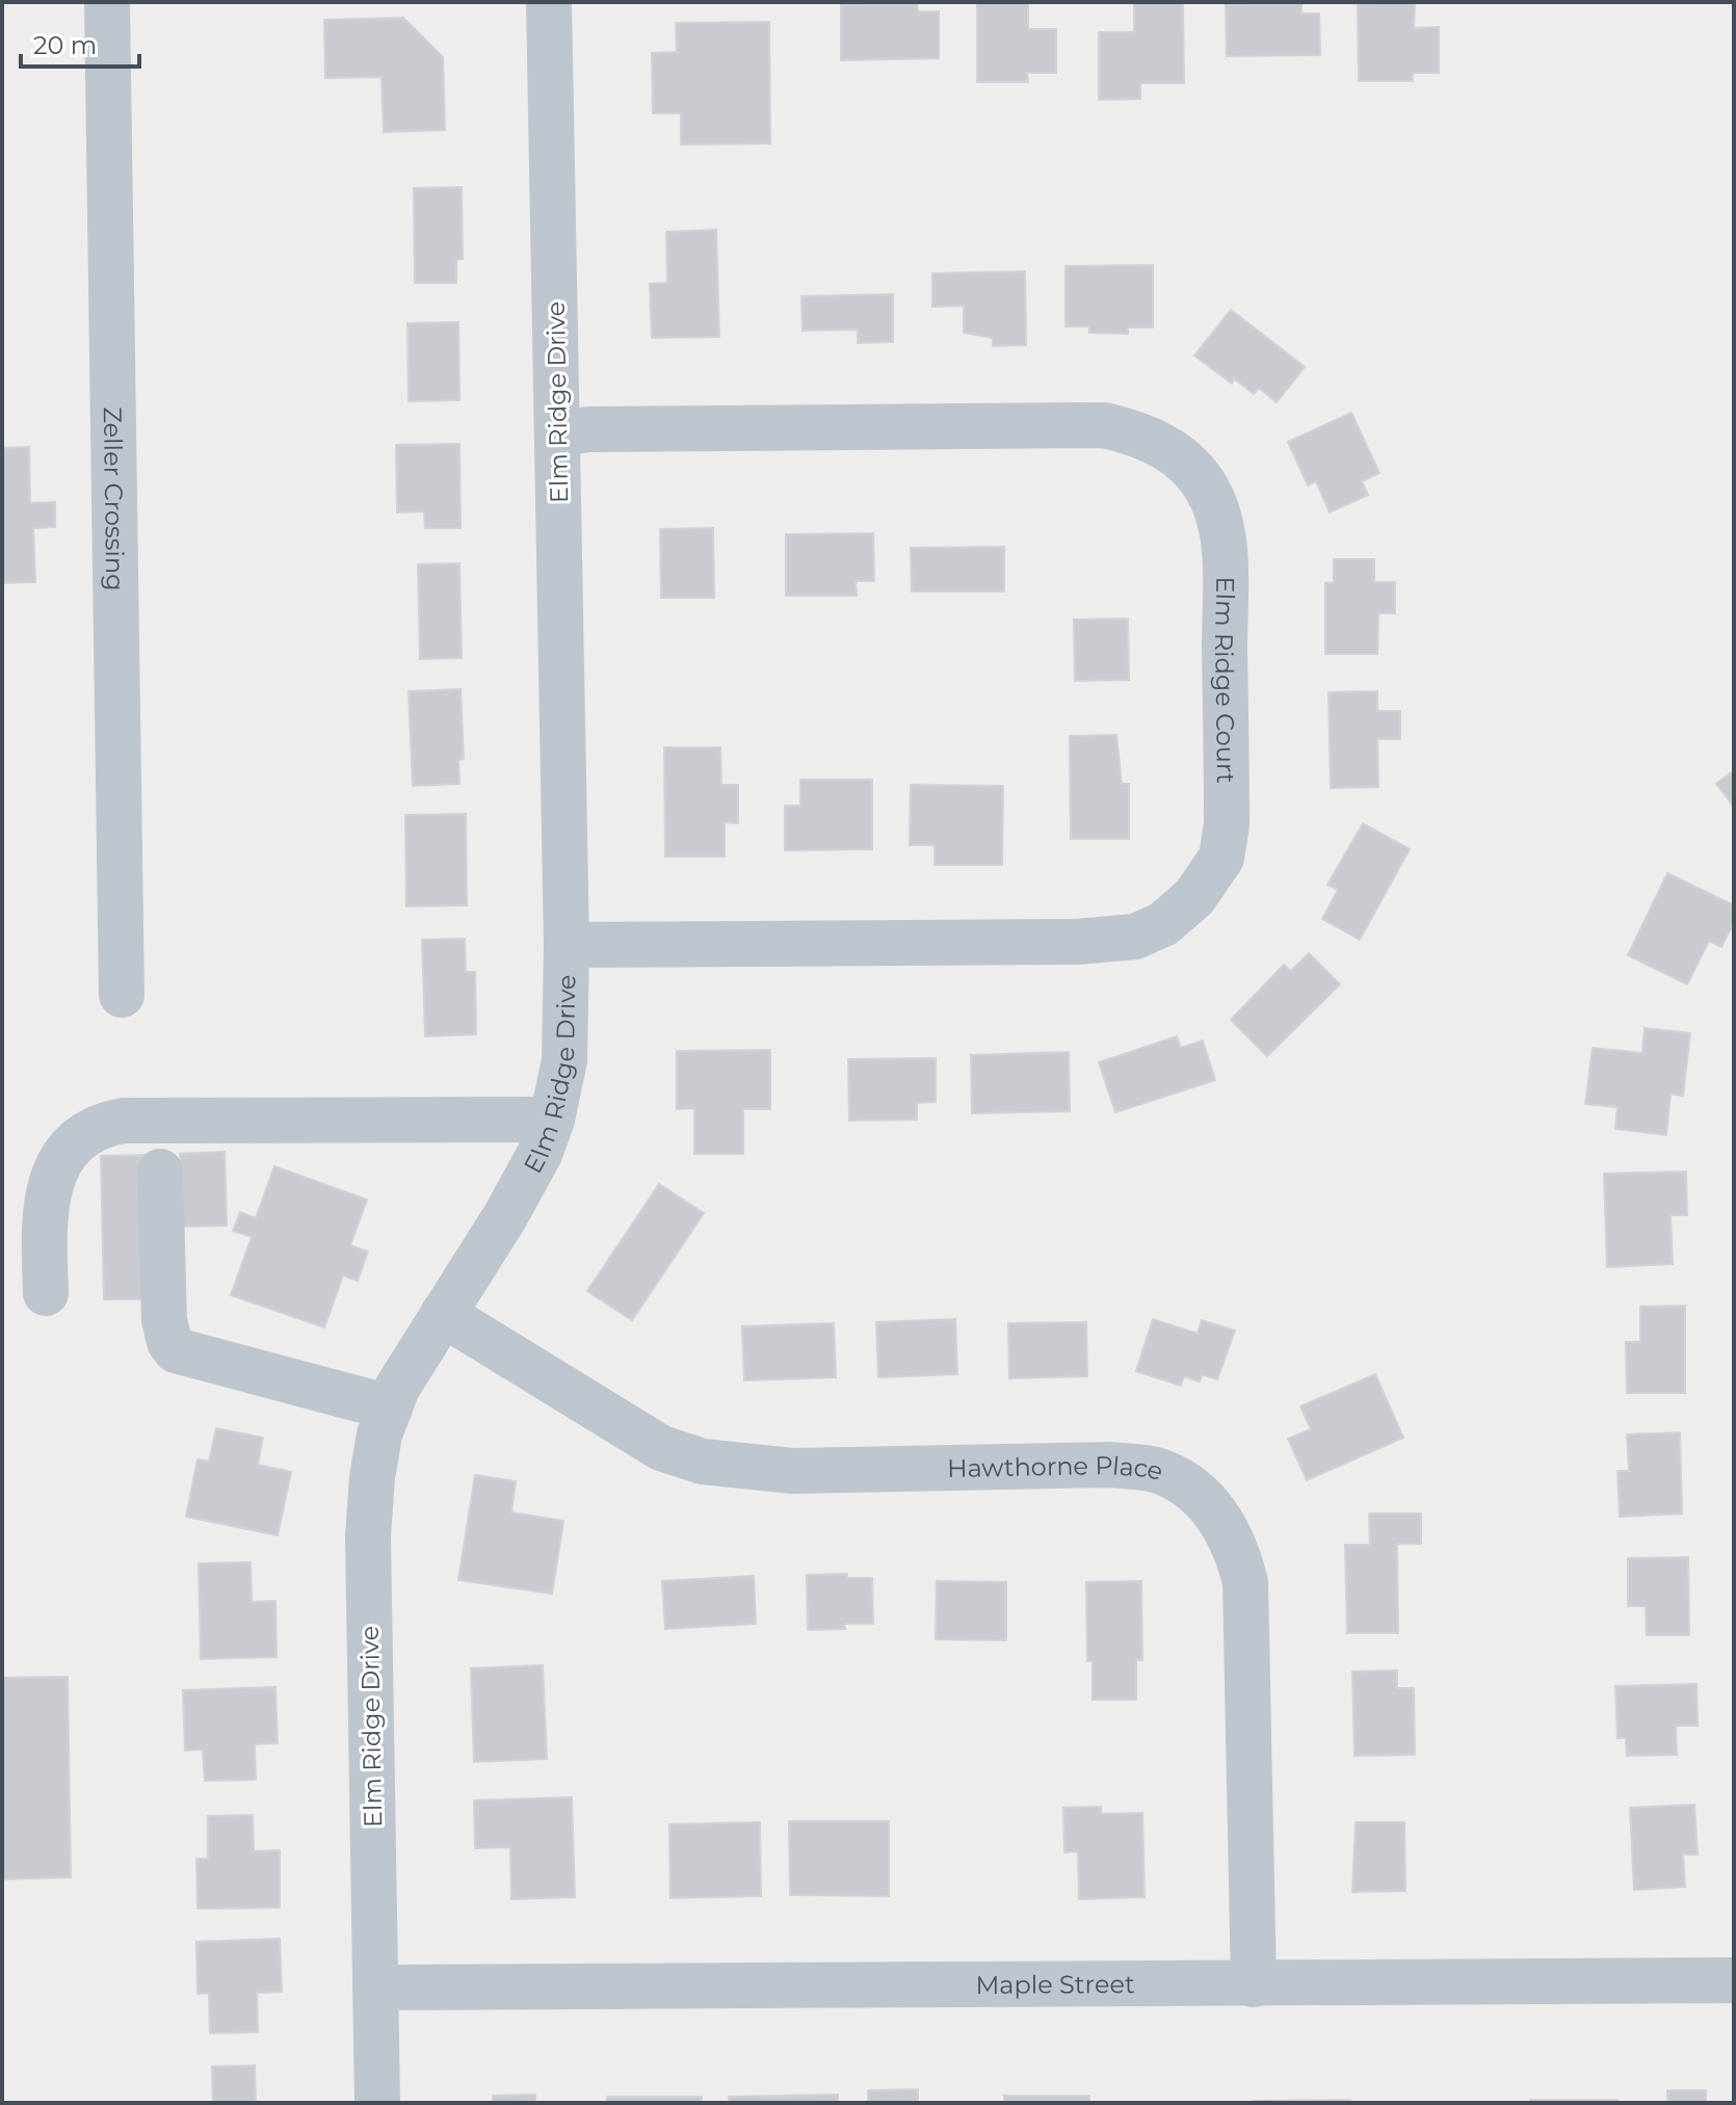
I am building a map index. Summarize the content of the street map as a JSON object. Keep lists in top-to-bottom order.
{
  "streets": {
    "street": [
      "Elm Ridge Drive",
      "Zeller Crossing",
      "Elm Ridge Court",
      "Hawthorne Place",
      "Maple Street"
    ]
  },
  "crossings": [
    ["Elm Ridge Drive", "Elm Ridge Court"],
    ["Elm Ridge Drive", "Hawthorne Place"],
    ["Elm Ridge Drive", "Maple Street"],
    ["Hawthorne Place", "Maple Street"]
  ],
  "scale_bar": "20 m"
}
